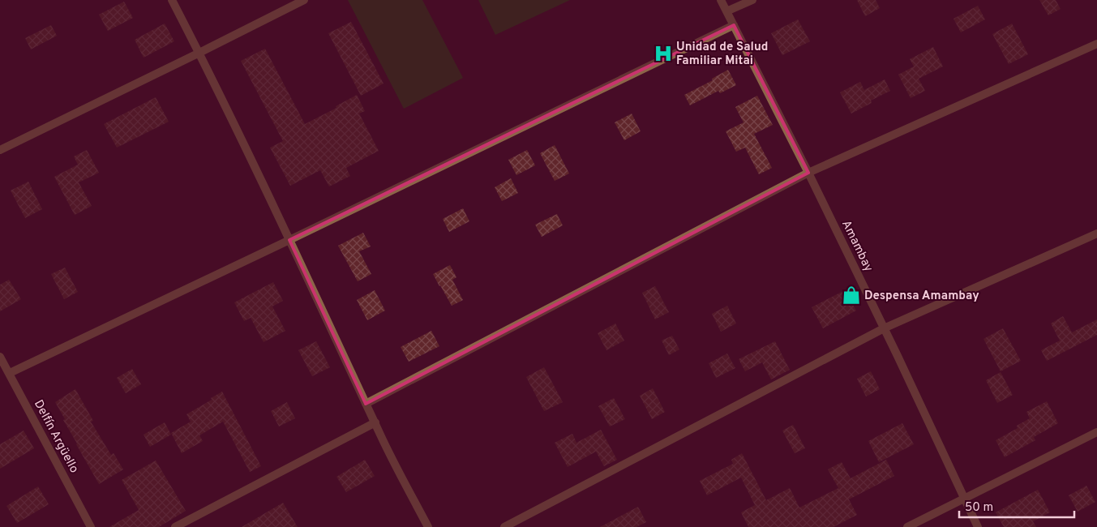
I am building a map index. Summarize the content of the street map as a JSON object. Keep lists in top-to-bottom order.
{
  "streets": {
    "street": ["Amambay", "Delfín Argüello"]
  },
  "places": {
    "hospital": ["Unidad de Salud Familiar Mitai"],
    "shop": ["Despensa Amambay"]
  },
  "scale_bar": "50 m"
}
